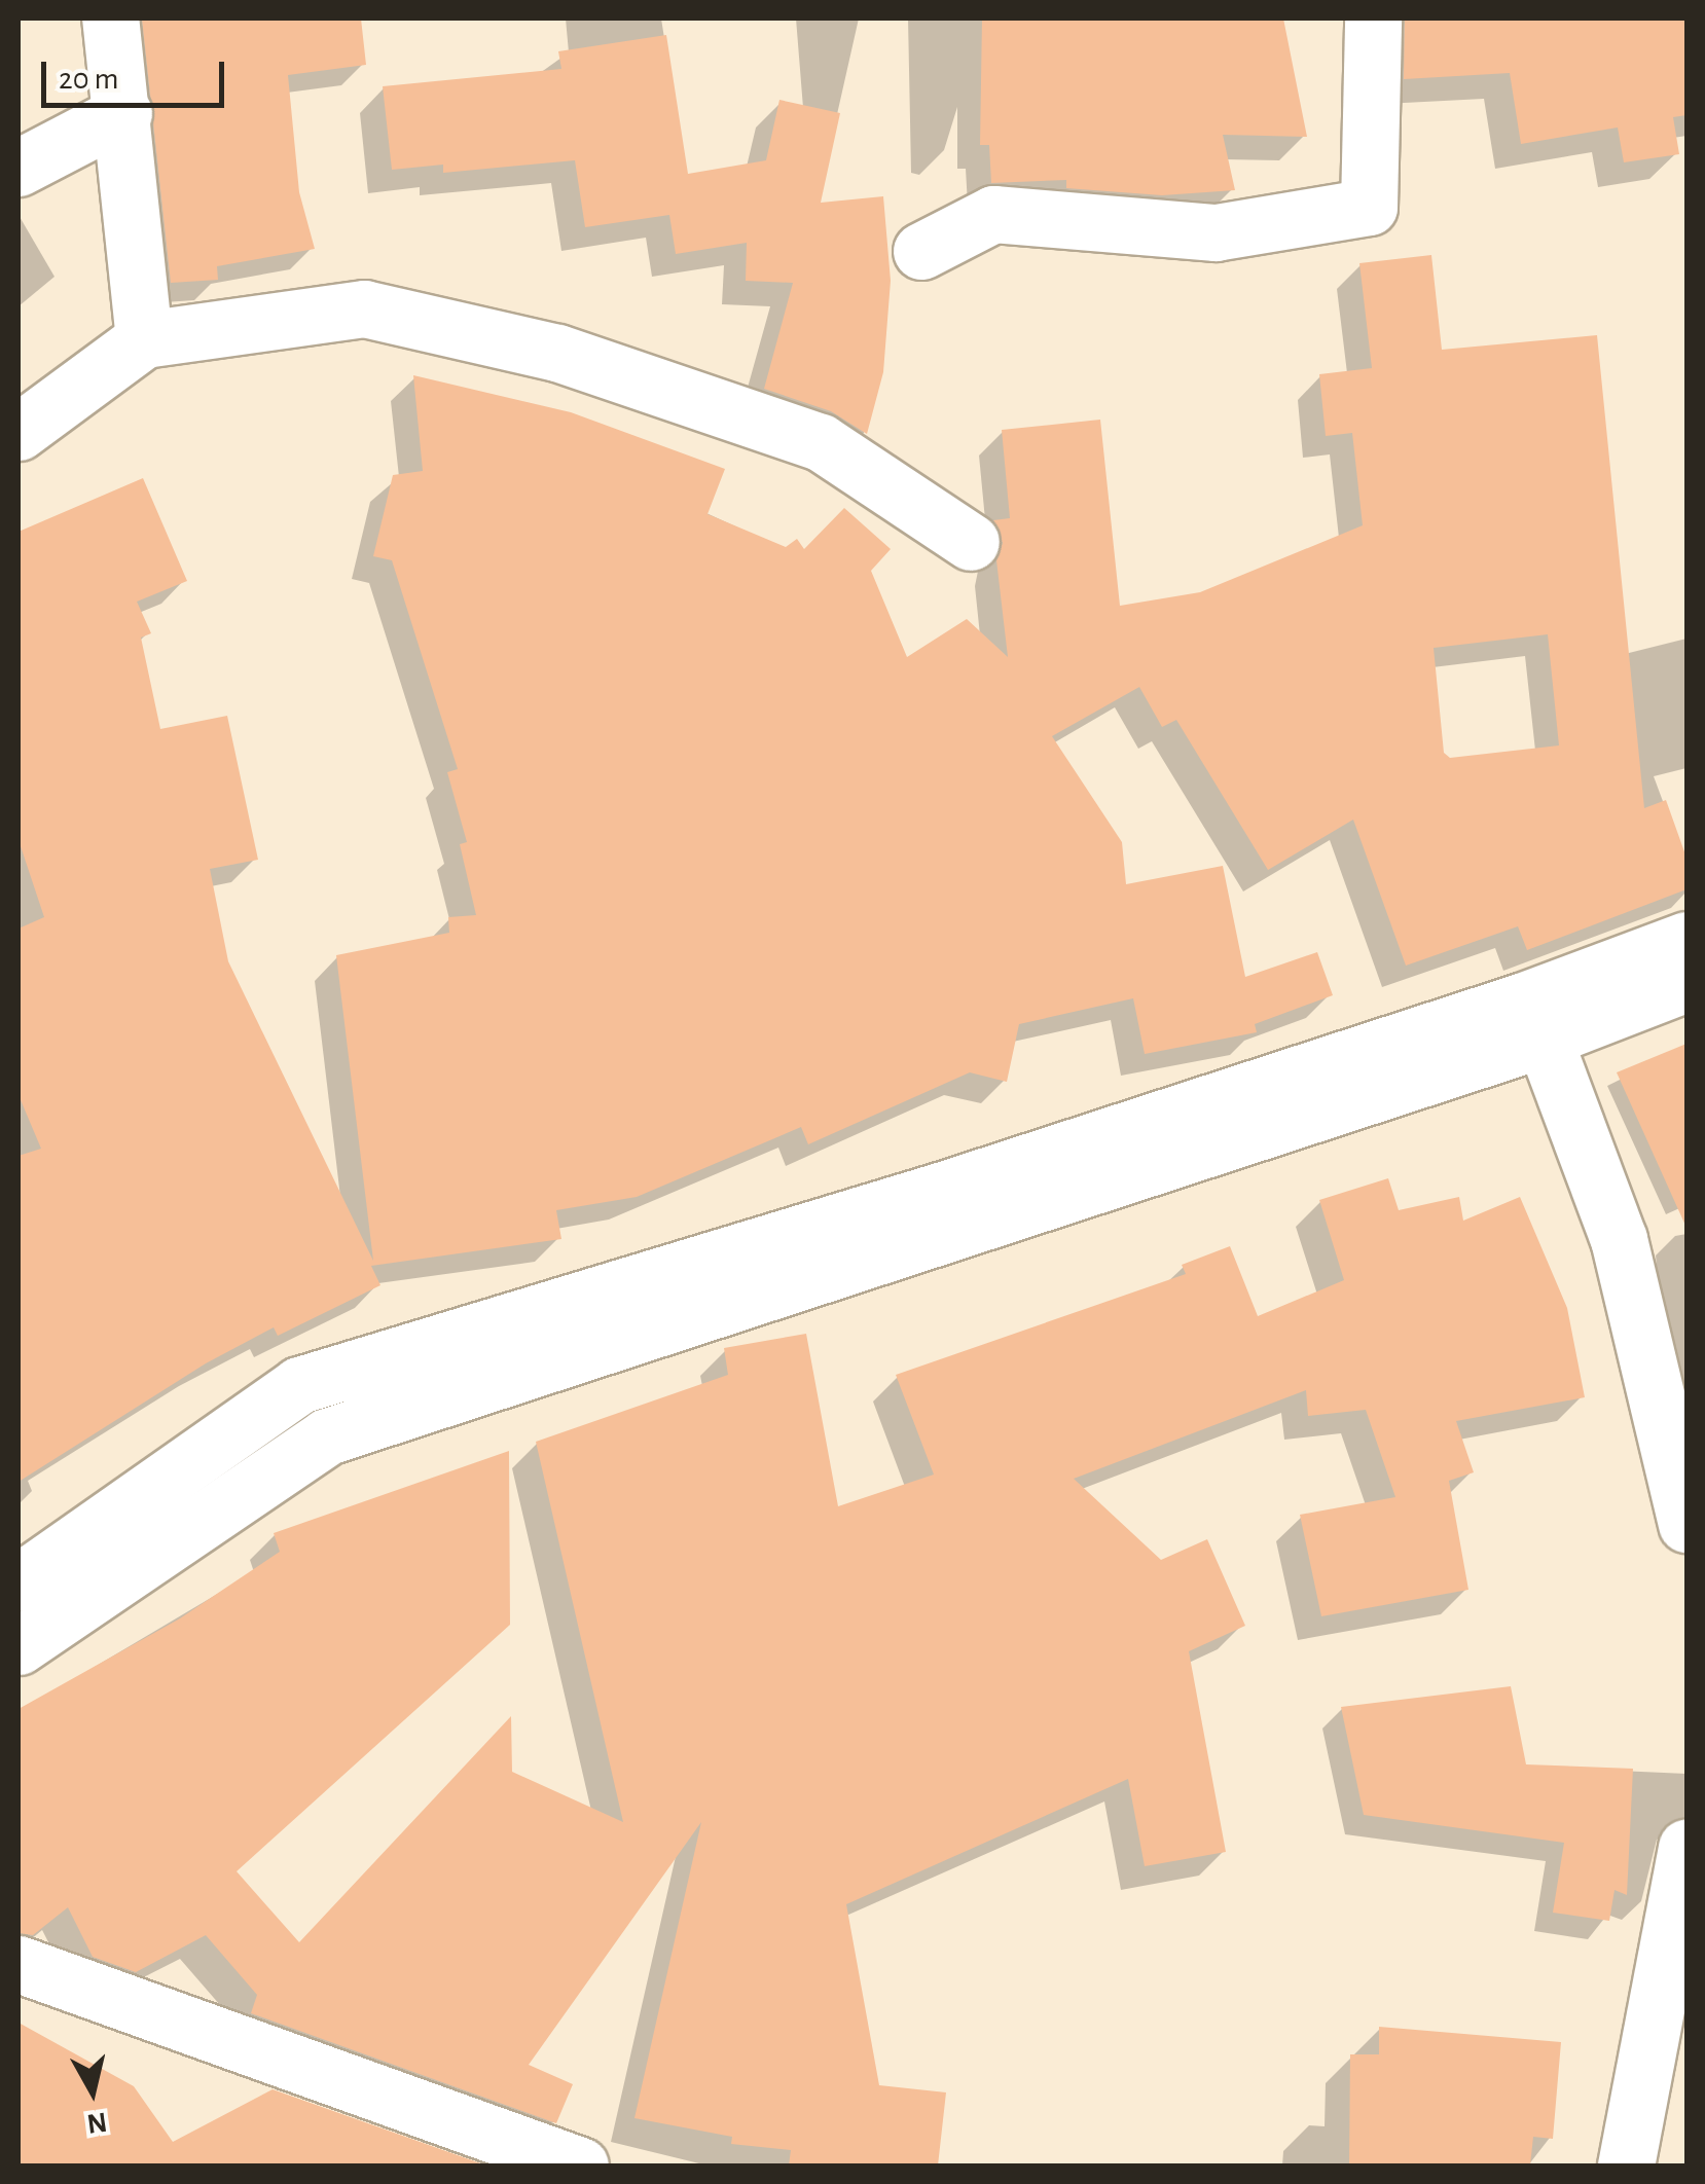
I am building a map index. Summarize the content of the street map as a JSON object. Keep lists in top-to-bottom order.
{
  "scale_bar": "20 m",
  "north": "bottom"
}
